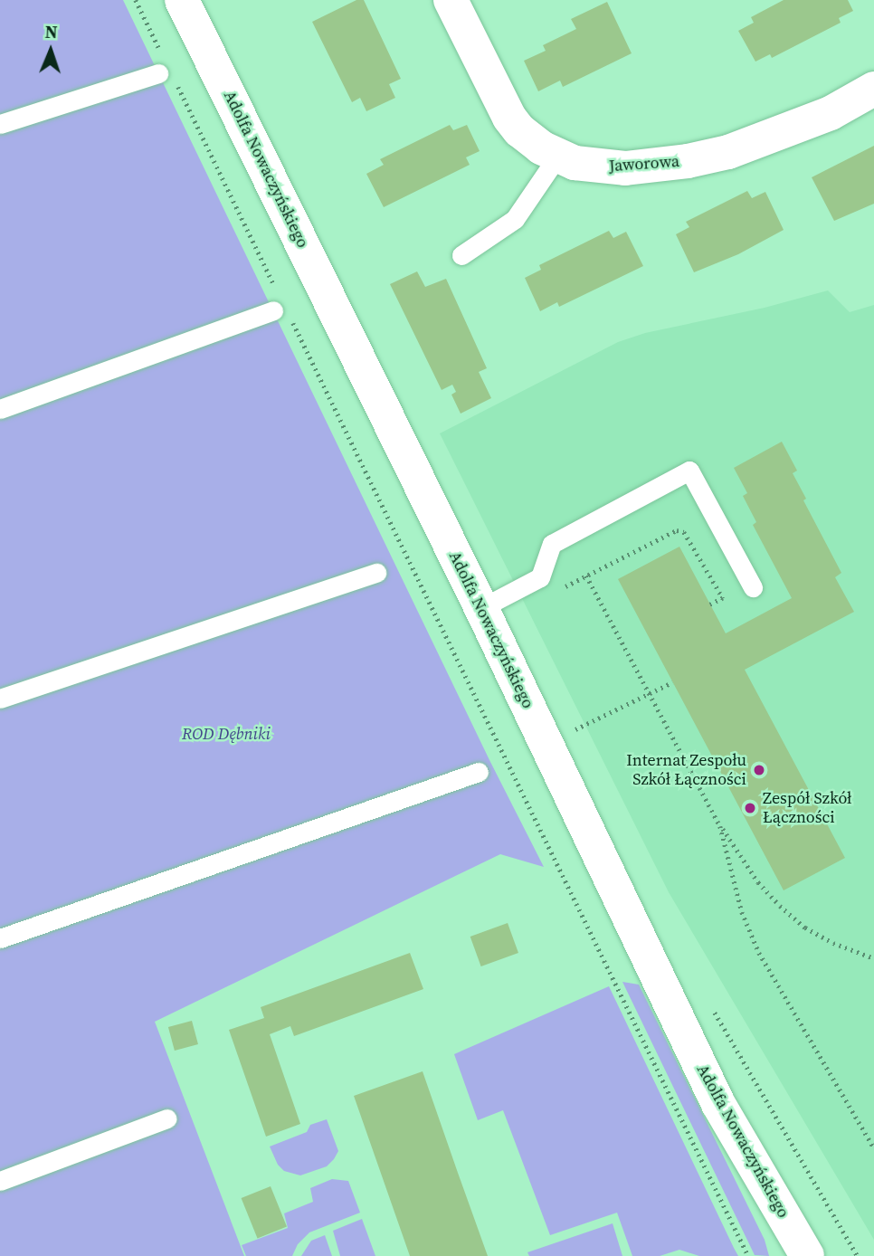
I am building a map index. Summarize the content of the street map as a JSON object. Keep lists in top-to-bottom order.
{
  "streets": {
    "street": ["Jaworowa", "Adolfa Nowaczyńskiego"]
  },
  "parks": ["ROD Dębniki"],
  "places": ["Internat Zespołu Szkół Łączności", "Zespół Szkół Łączności"],
  "north": "top"
}
